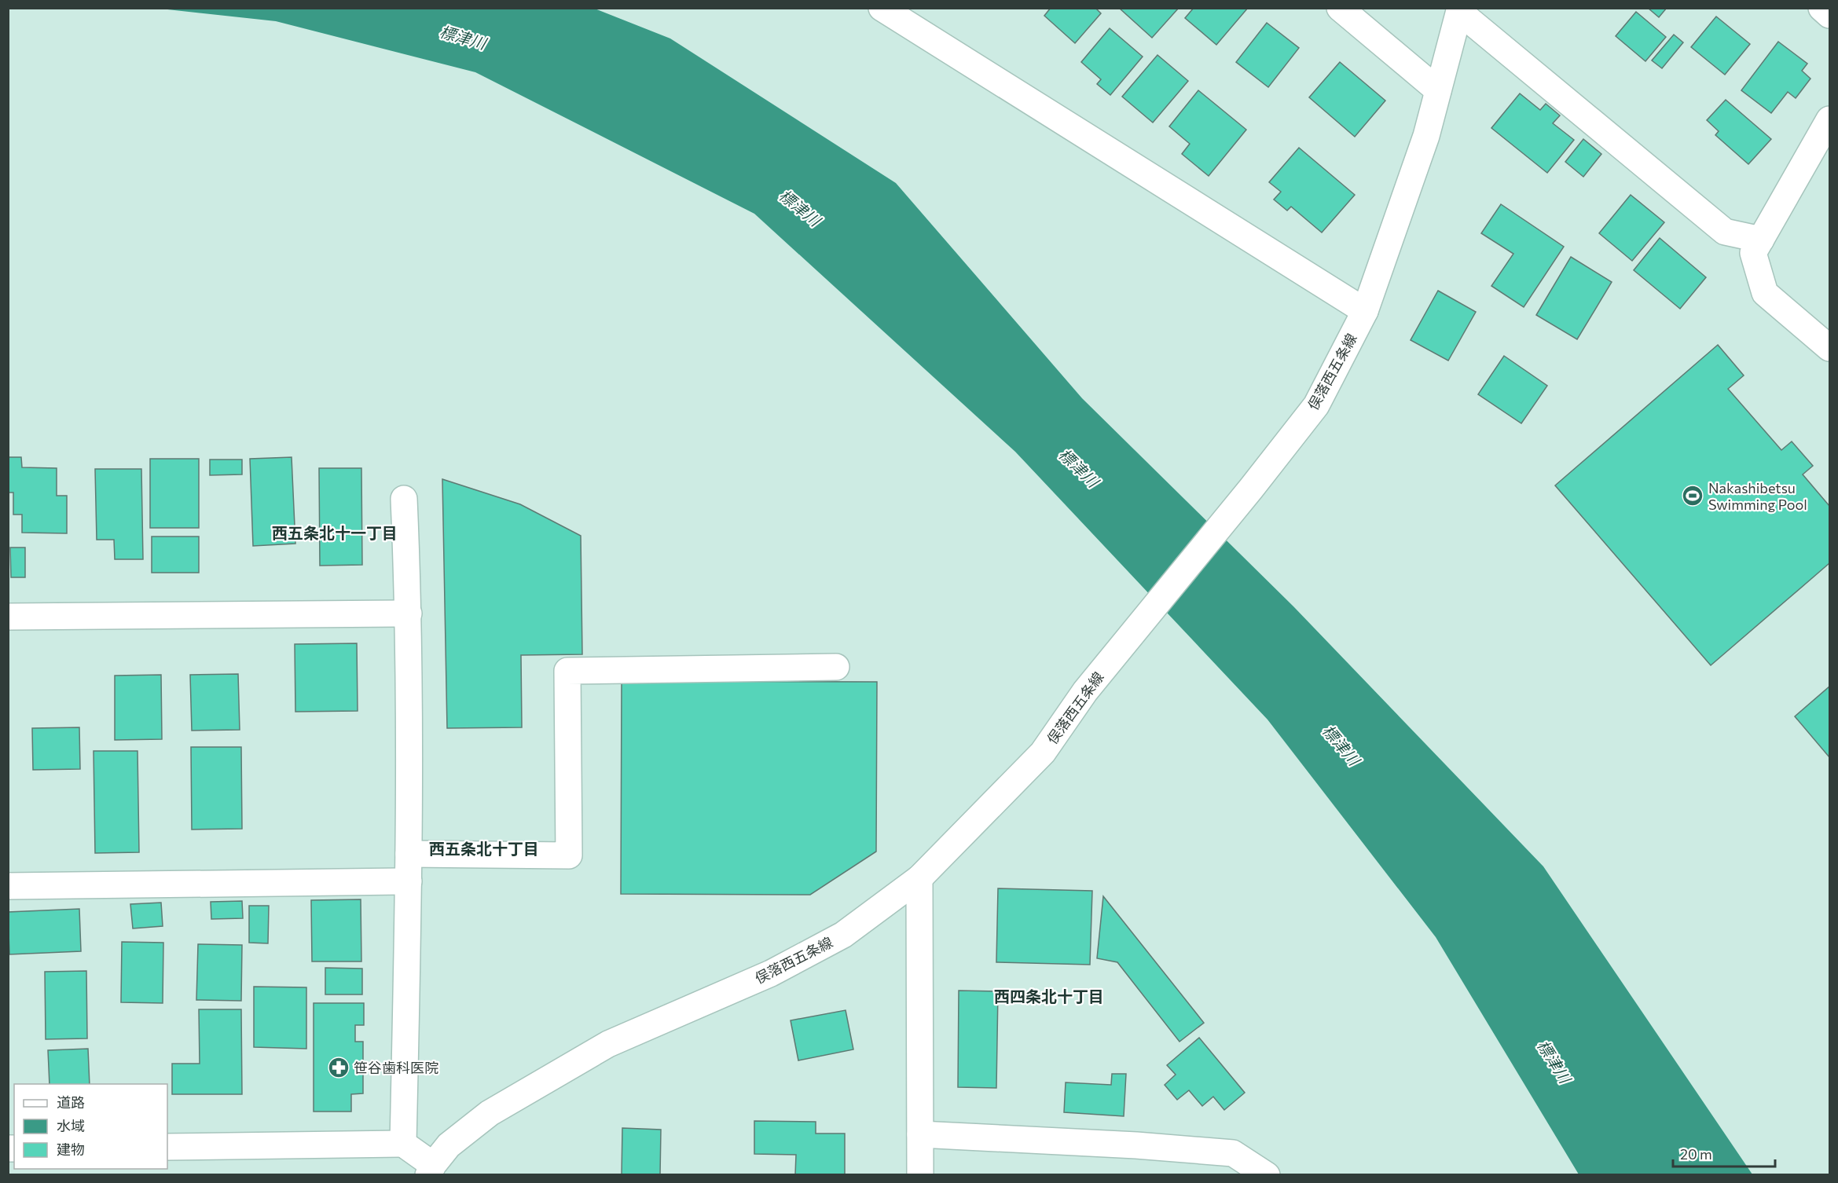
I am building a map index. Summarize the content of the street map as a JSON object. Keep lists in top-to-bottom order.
{
  "streets": {
    "street": ["俣落西五条線"]
  },
  "districts": ["西五条北十一丁目", "西五条北十丁目", "西四条北十丁目"],
  "water": ["標津川"],
  "places": {
    "sports": ["Nakashibetsu Swimming Pool"],
    "pharmacy": ["笹谷歯科医院"]
  },
  "legend": ["道路", "水域", "建物"],
  "scale_bar": "20 m"
}
